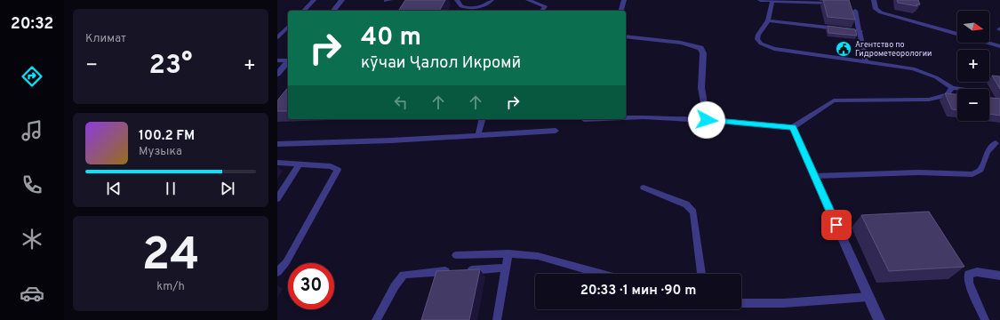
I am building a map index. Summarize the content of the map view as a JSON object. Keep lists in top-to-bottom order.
{
  "places": {
    "public building": ["Агентство по Гидрометеорологии"]
  },
  "north": "right",
  "page": {
    "tabs": "20:32",
    "tile": [
      "Климат",
      ["24", "km/h"]
    ],
    "map_buttons": ["+", "−"],
    "turn": ["40 m", "кӯчаи Ҷалол Икромӣ"],
    "heat": ["−", "23°", "+"],
    "song": ["100.2 FM", "Музыка"],
    "limit": "30",
    "trip": "20:33 · 1 мин · 90 m"
  }
}
